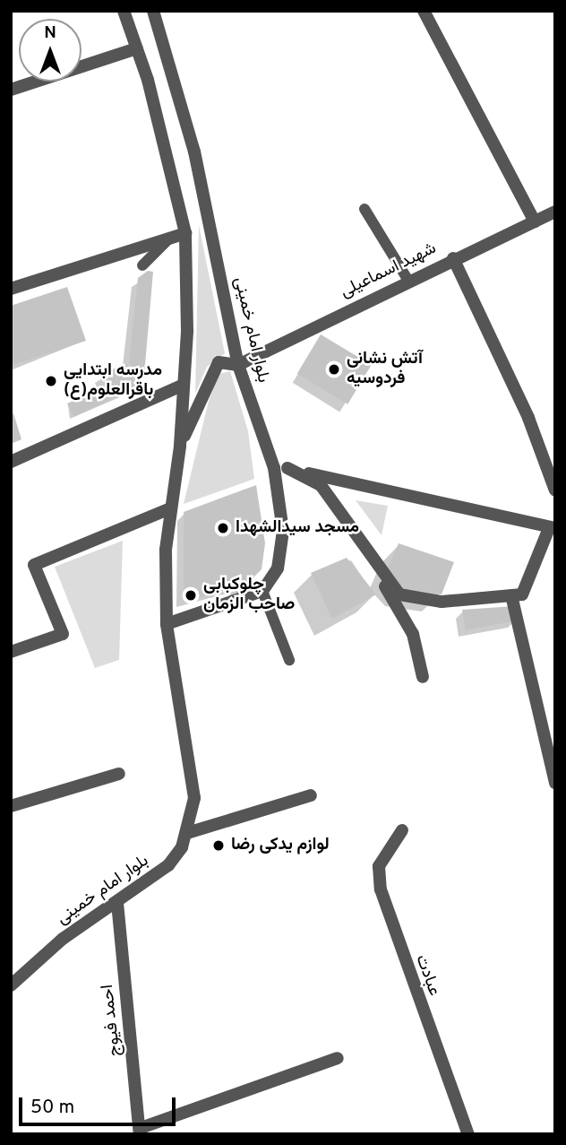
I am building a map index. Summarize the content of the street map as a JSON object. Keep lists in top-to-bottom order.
{
  "streets": {
    "street": [
      "شهید اسماعیلی",
      "بلوار امام خمینی",
      "عبادت",
      "احمد فیوج"
    ]
  },
  "crossings": [
    ["شهید اسماعیلی", "بلوار امام خمینی"],
    ["بلوار امام خمینی", "احمد فیوج"]
  ],
  "places": [
    "آتش نشانی فردوسیه",
    "مدرسه ابتدایی باقرالعلوم(ع)",
    "مسجد سیدالشهدا",
    "چلوکبابی صاحب الزمان",
    "لوازم یدکی رضا"
  ],
  "scale_bar": "50 m",
  "north": "top"
}
